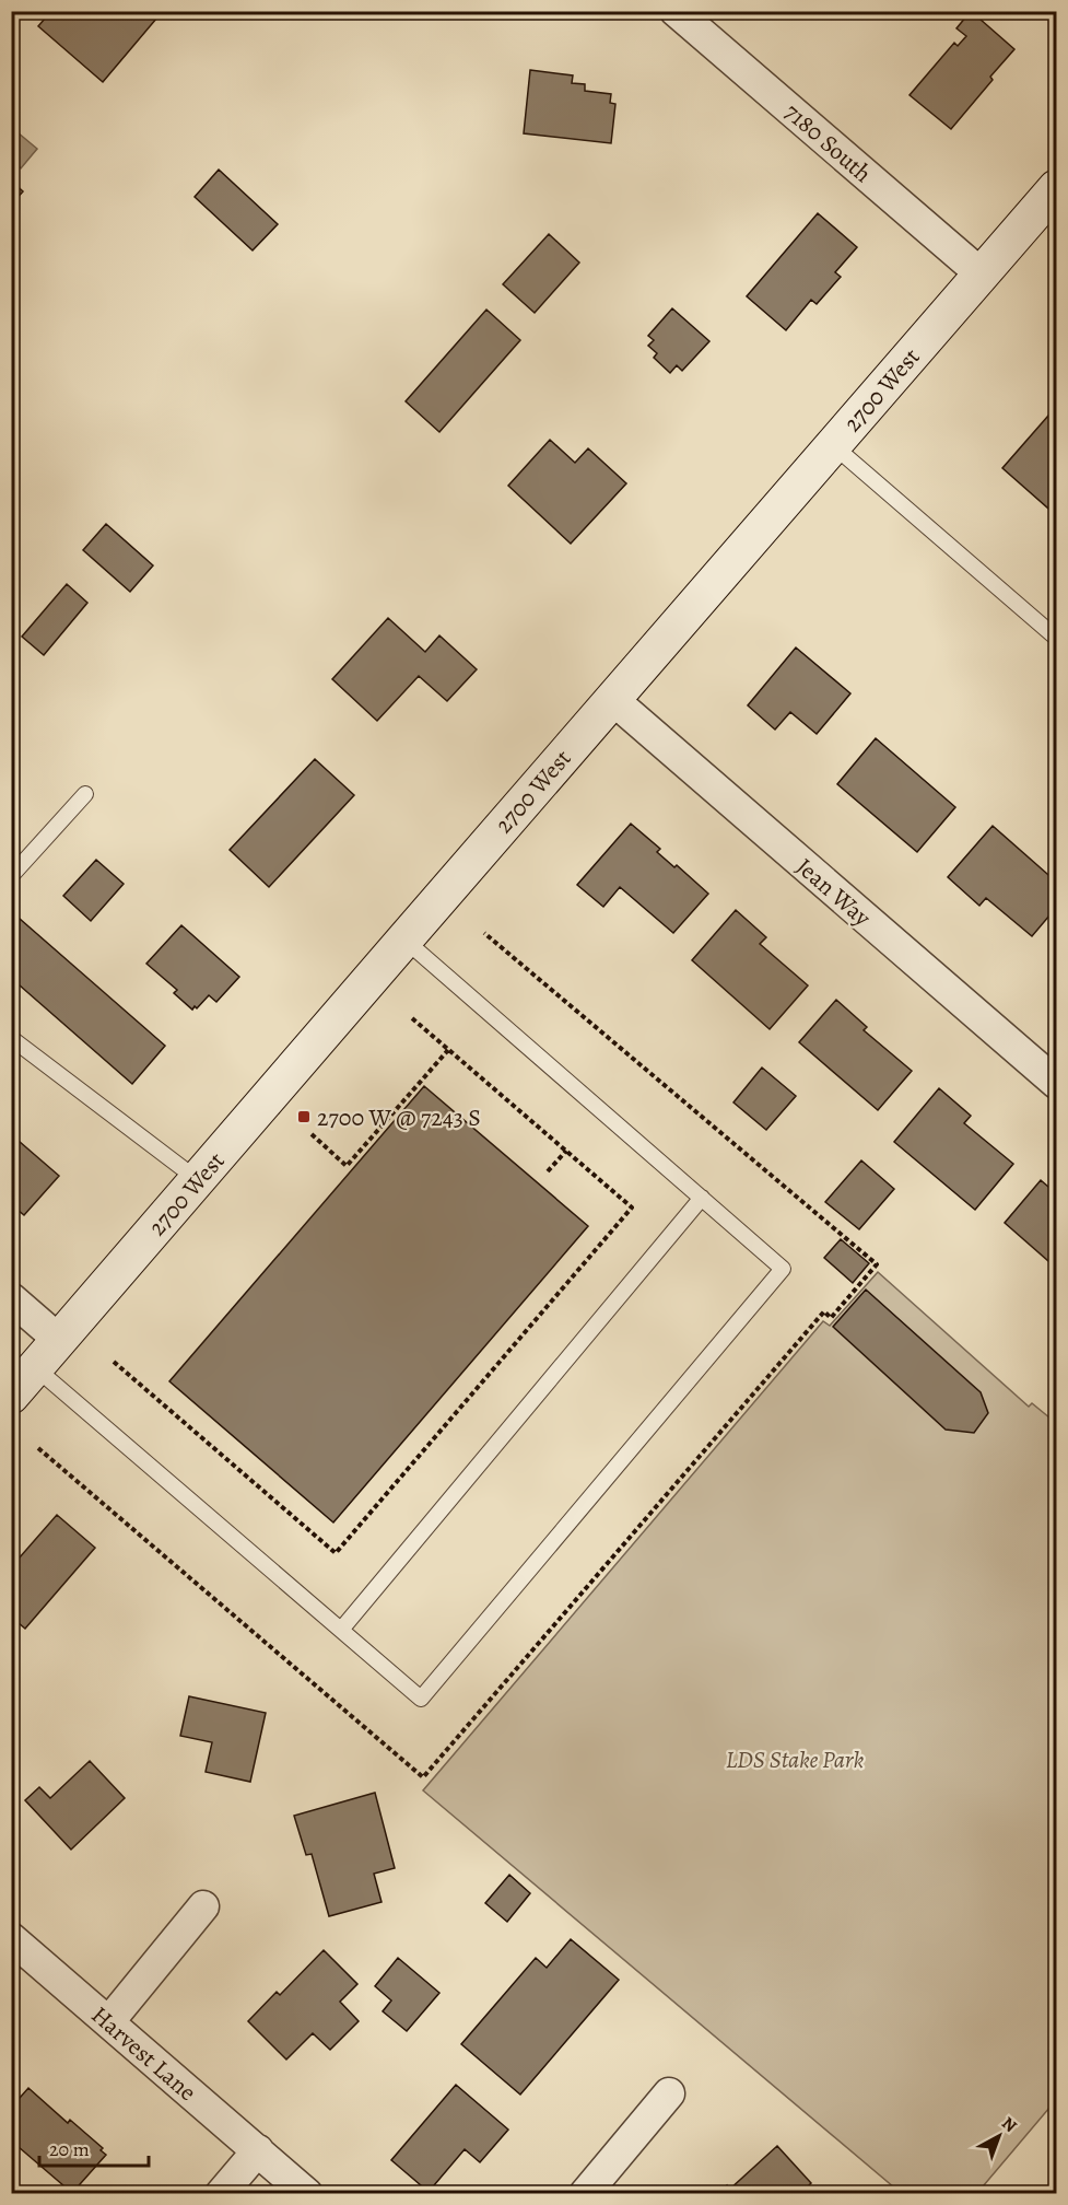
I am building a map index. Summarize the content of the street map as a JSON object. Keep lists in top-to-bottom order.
{
  "streets": {
    "main road": ["2700 West"],
    "street": ["7180 South", "Jean Way", "Harvest Lane"]
  },
  "crossings": [
    ["7180 South", "2700 West"],
    ["2700 West", "Jean Way"]
  ],
  "parks": ["LDS Stake Park"],
  "places": {
    "transit": ["2700 W @ 7243 S"]
  },
  "scale_bar": "20 m",
  "north": "top right"
}
